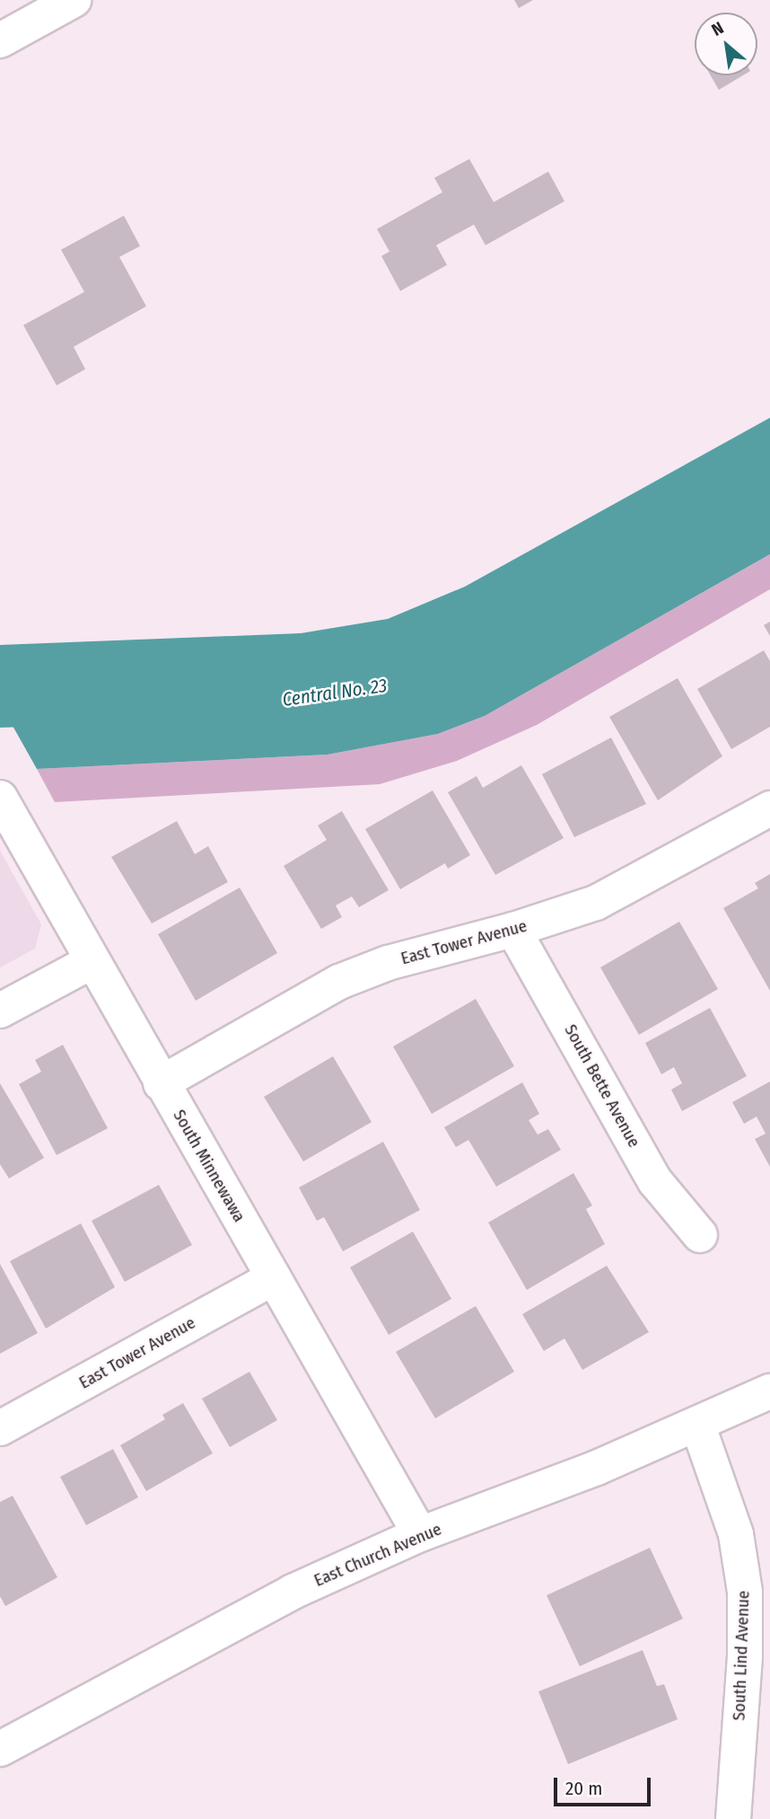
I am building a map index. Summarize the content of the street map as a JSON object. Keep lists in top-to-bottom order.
{
  "streets": {
    "street": [
      "East Tower Avenue",
      "South Bette Avenue",
      "South Minnewawa",
      "East Church Avenue",
      "South Lind Avenue"
    ]
  },
  "crossings": [
    ["East Tower Avenue", "South Bette Avenue"],
    ["East Tower Avenue", "South Minnewawa"],
    ["South Minnewawa", "East Church Avenue"],
    ["East Church Avenue", "South Lind Avenue"]
  ],
  "water": ["Central No. 23"],
  "scale_bar": "20 m",
  "north": "top left"
}
